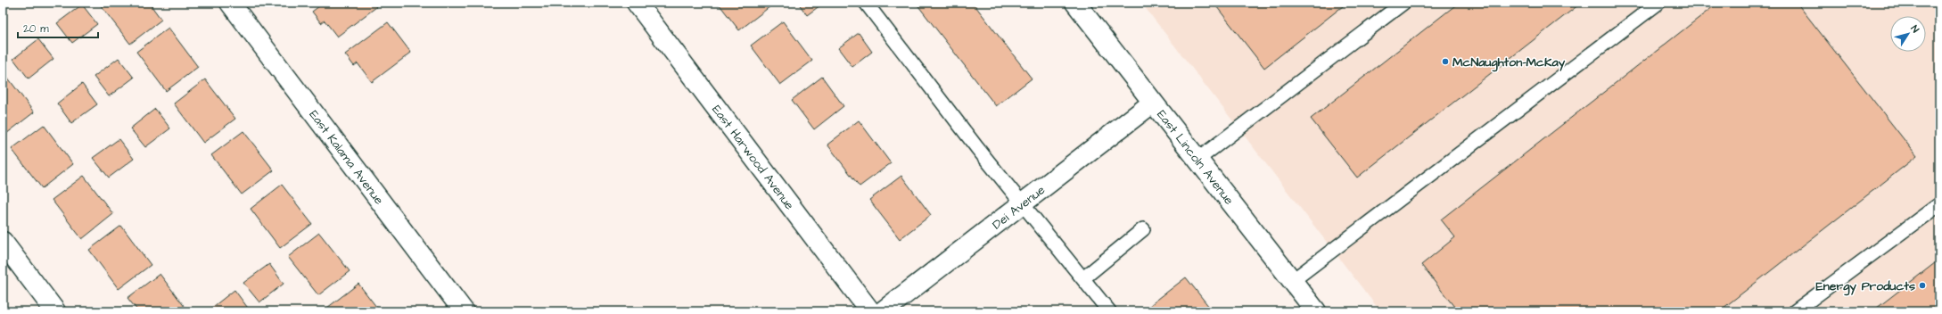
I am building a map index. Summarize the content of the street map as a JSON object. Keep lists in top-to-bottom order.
{
  "streets": {
    "street": [
      "East Kalama Avenue",
      "East Harwood Avenue",
      "East Lincoln Avenue",
      "Dei Avenue"
    ]
  },
  "crossings": [
    ["East Lincoln Avenue", "Dei Avenue"]
  ],
  "places": ["McNaughton-McKay", "Energy Products"],
  "scale_bar": "20 m",
  "north": "top right"
}
